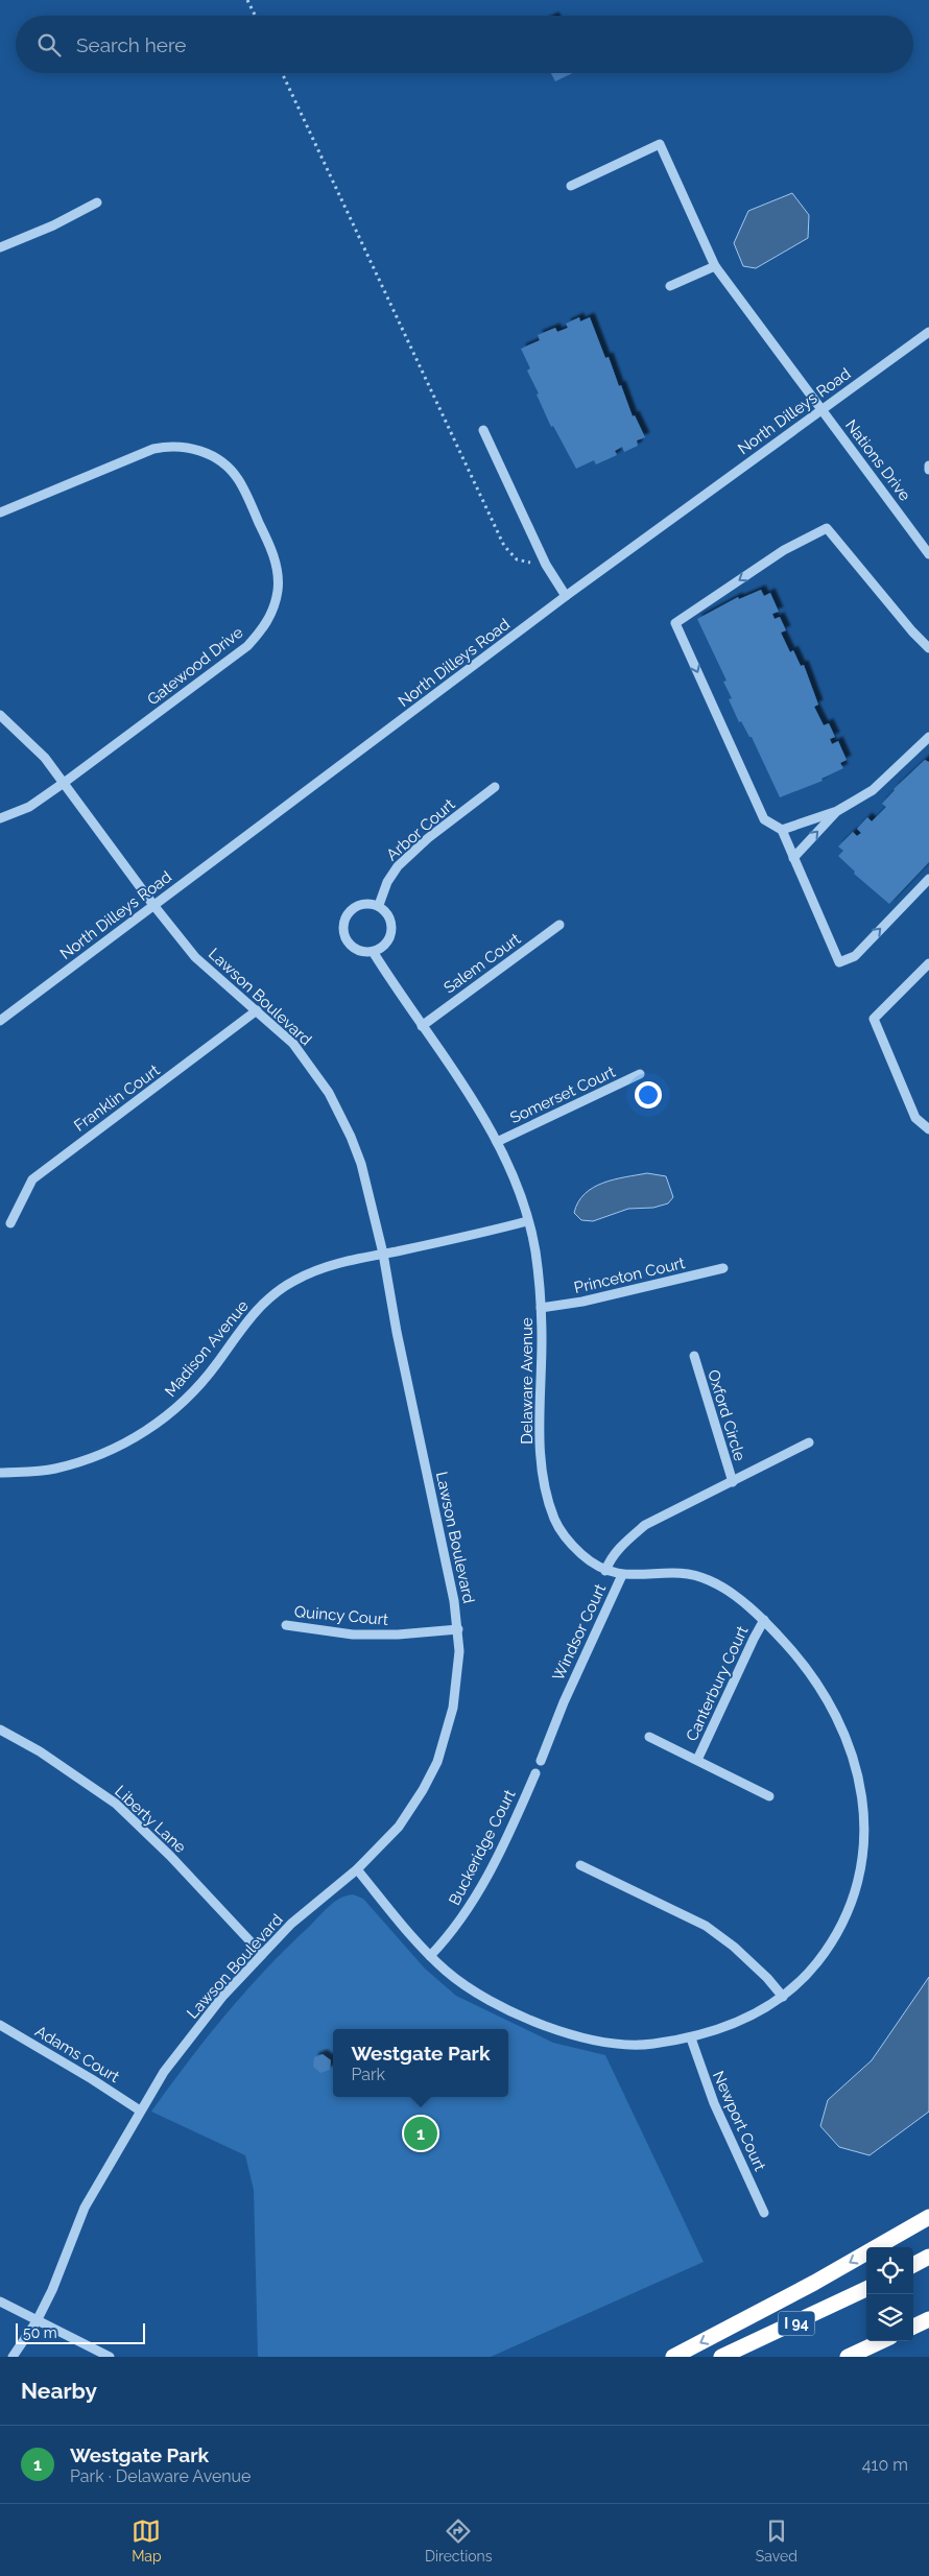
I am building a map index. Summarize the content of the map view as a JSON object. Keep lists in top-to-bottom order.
{
  "streets": {
    "highway": ["I 94"],
    "street": [
      "North Dilleys Road",
      "Nations Drive",
      "Gatewood Drive",
      "Arbor Court",
      "Salem Court",
      "Lawson Boulevard",
      "Somerset Court",
      "Franklin Court",
      "Princeton Court",
      "Madison Avenue",
      "Delaware Avenue",
      "Oxford Circle",
      "Quincy Court",
      "Windsor Court",
      "Canterbury Court",
      "Liberty Lane",
      "Buckeridge Court",
      "Adams Court",
      "Newport Court"
    ]
  },
  "crossings": [
    ["North Dilleys Road", "Nations Drive"],
    ["North Dilleys Road", "Lawson Boulevard"],
    ["Gatewood Drive", "Lawson Boulevard"],
    ["Arbor Court", "Delaware Avenue"],
    ["Salem Court", "Delaware Avenue"],
    ["Lawson Boulevard", "Franklin Court"],
    ["Lawson Boulevard", "Madison Avenue"],
    ["Lawson Boulevard", "Delaware Avenue"],
    ["Lawson Boulevard", "Quincy Court"],
    ["Lawson Boulevard", "Liberty Lane"],
    ["Lawson Boulevard", "Adams Court"],
    ["Somerset Court", "Delaware Avenue"],
    ["Princeton Court", "Delaware Avenue"],
    ["Madison Avenue", "Delaware Avenue"],
    ["Delaware Avenue", "Oxford Circle"],
    ["Delaware Avenue", "Windsor Court"],
    ["Delaware Avenue", "Canterbury Court"],
    ["Delaware Avenue", "Buckeridge Court"],
    ["Delaware Avenue", "Newport Court"]
  ],
  "scale_bar": "50 m",
  "page": {
    "search": "Search here",
    "popup": ["Westgate Park", "Park"],
    "pins": "1",
    "scale": "50 m",
    "heading": "Nearby",
    "list": [
      {
        "mark": "1",
        "name": "Westgate Park",
        "note": "Park · Delaware Avenue",
        "value": "410 m"
      }
    ],
    "nav": ["Map", "Directions", "Saved"]
  }
}
